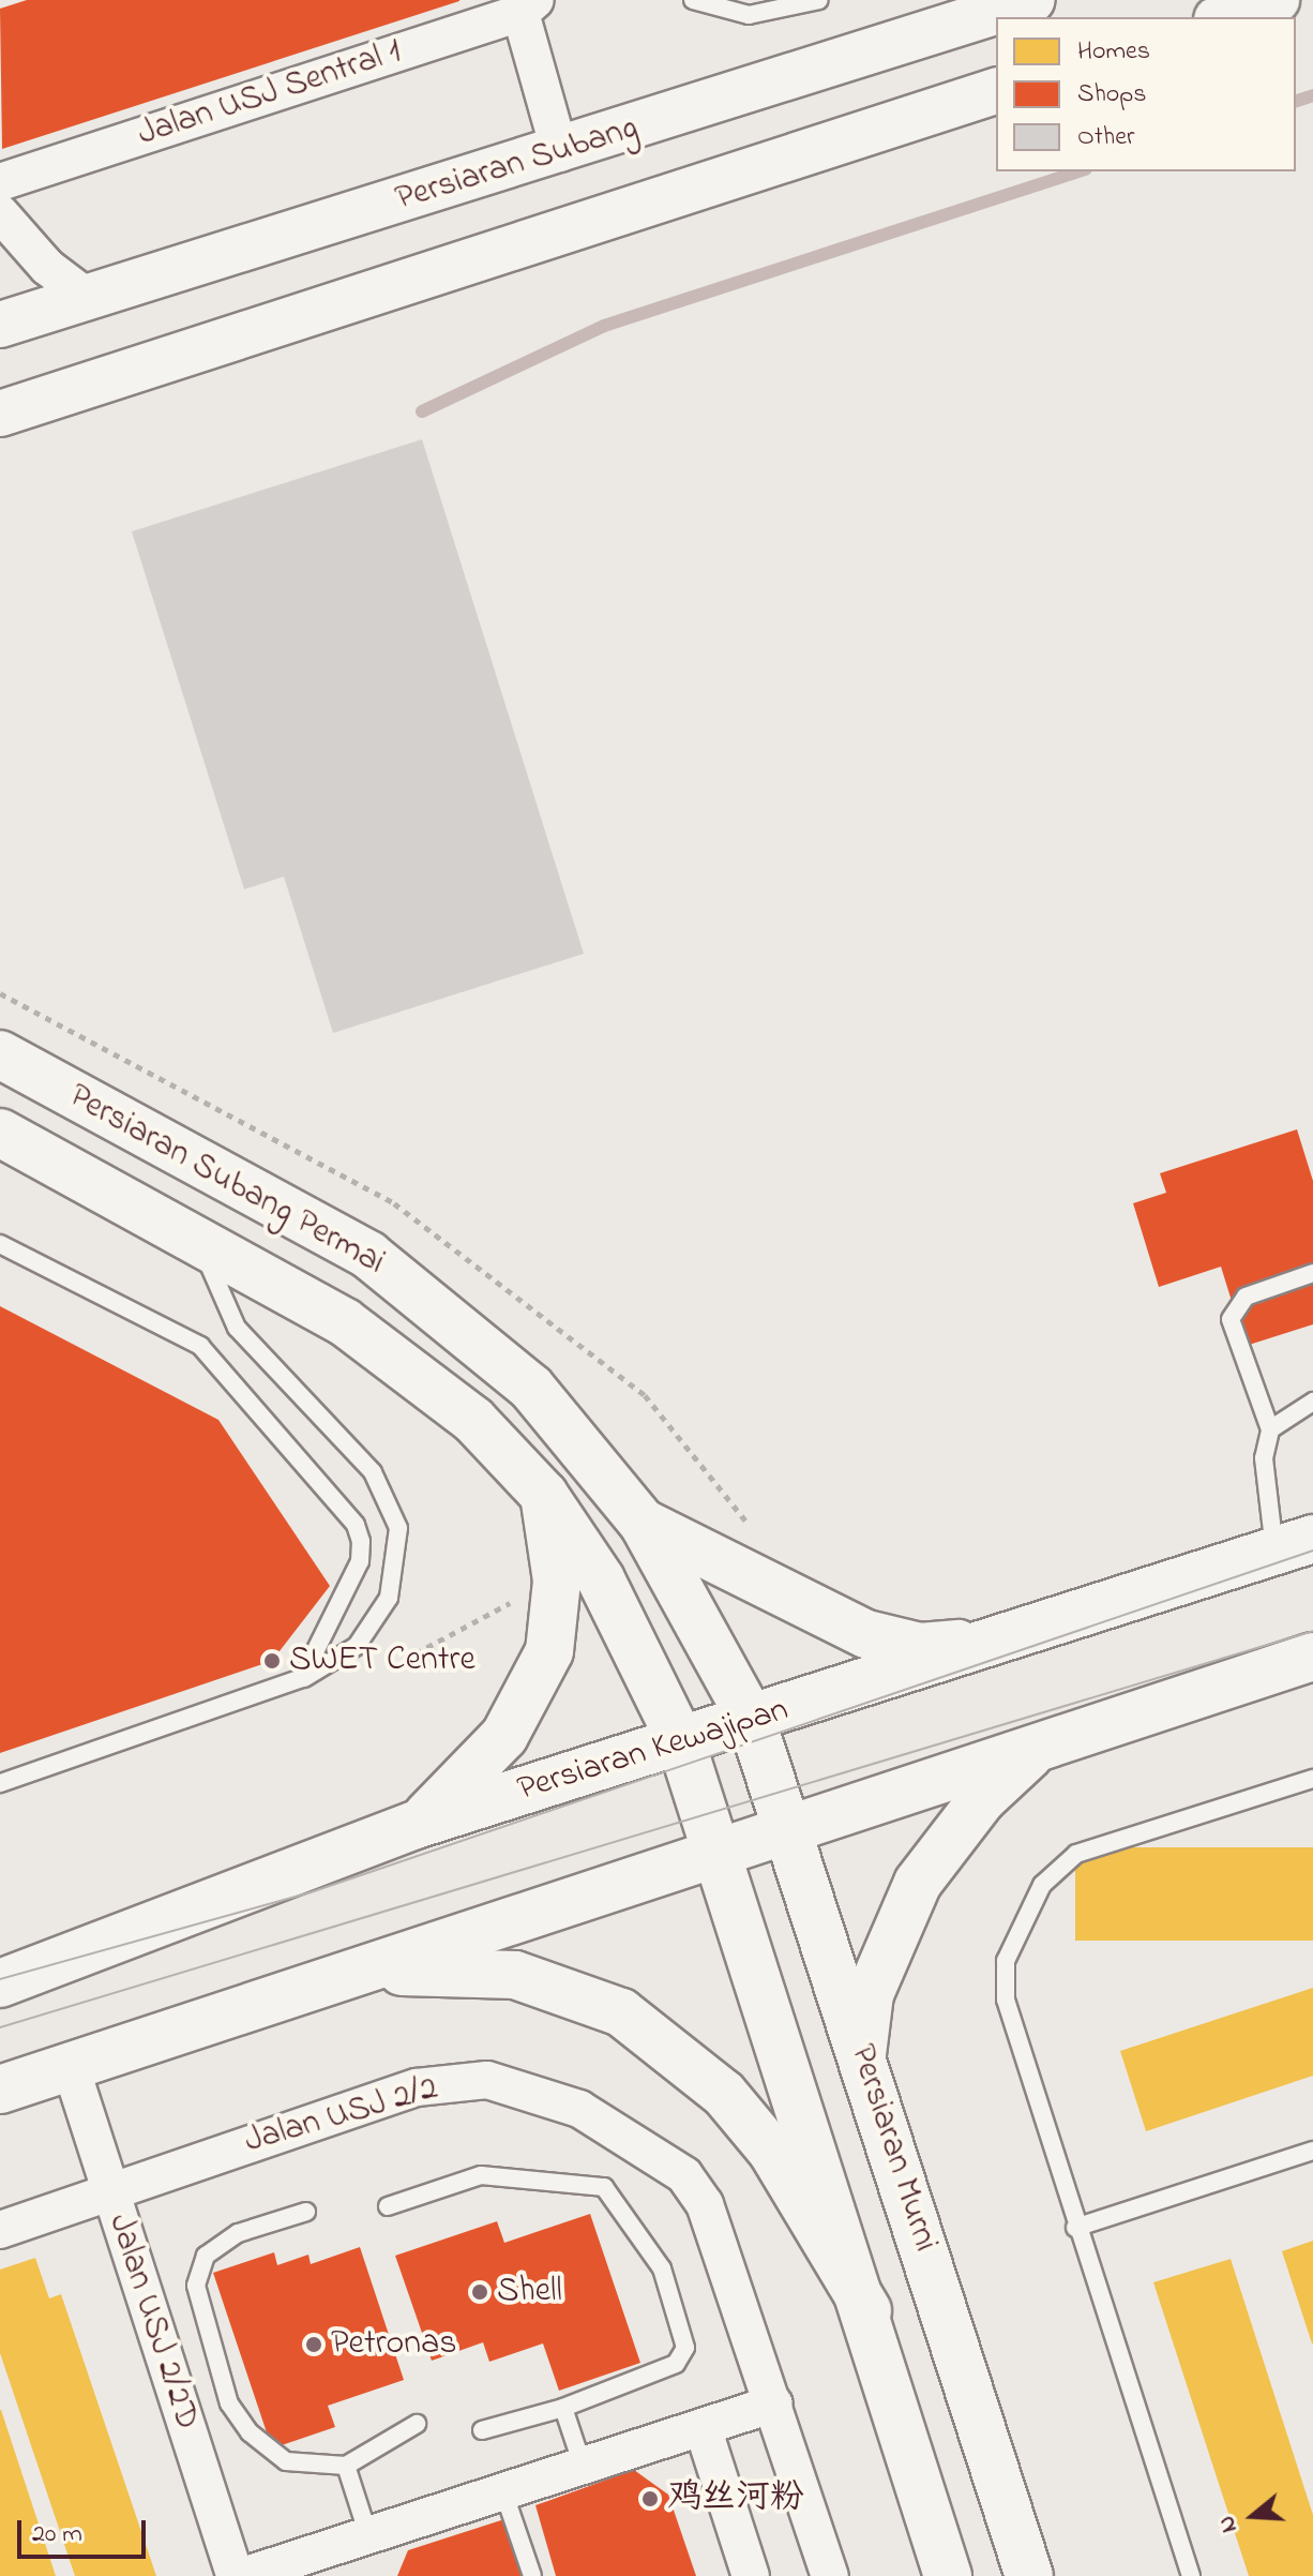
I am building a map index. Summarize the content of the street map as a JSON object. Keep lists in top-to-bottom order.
{
  "streets": {
    "main road": ["Persiaran Subang Permai", "Persiaran Kewajipan", "Persiaran Murni"],
    "street": [
      "Jalan USJ Sentral 1",
      "Persiaran Subang",
      "Jalan USJ 2/2",
      "Jalan USJ 2/2D"
    ]
  },
  "crossings": [
    ["Persiaran Subang Permai", "Persiaran Kewajipan"],
    ["Persiaran Subang Permai", "Persiaran Murni"],
    ["Persiaran Kewajipan", "Persiaran Murni"],
    ["Jalan USJ 2/2", "Jalan USJ 2/2D"]
  ],
  "places": [
    "SWET Centre",
    "Shell",
    "Petronas",
    "鸡丝河粉"
  ],
  "legend": ["Homes", "Shops", "Other"],
  "scale_bar": "20 m",
  "north": "left"
}
